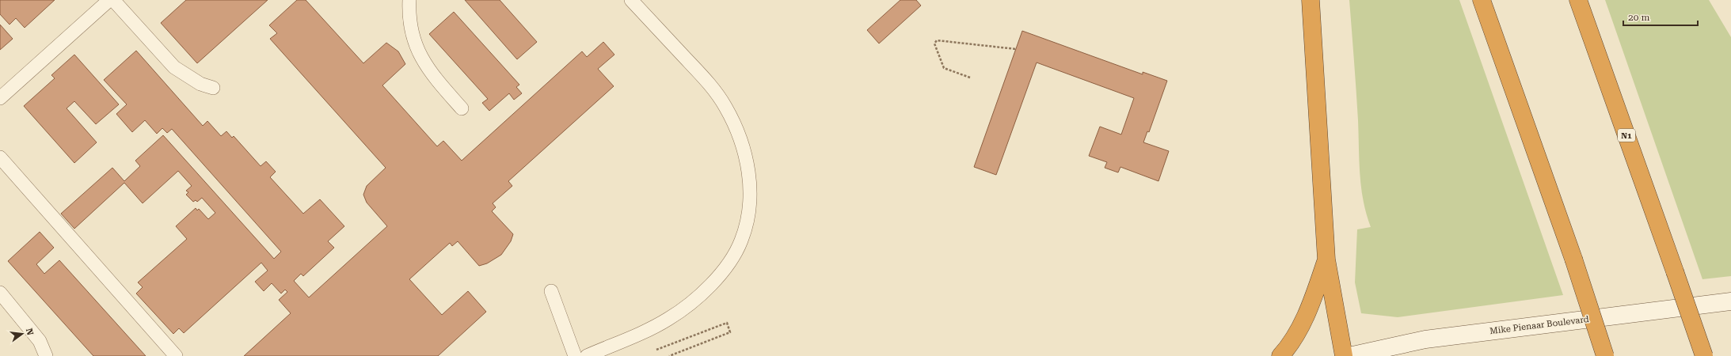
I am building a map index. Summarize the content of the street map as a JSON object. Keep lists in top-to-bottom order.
{
  "streets": {
    "highway": ["N1"],
    "main road": ["Mike Pienaar Boulevard"]
  },
  "scale_bar": "20 m",
  "north": "right"
}
